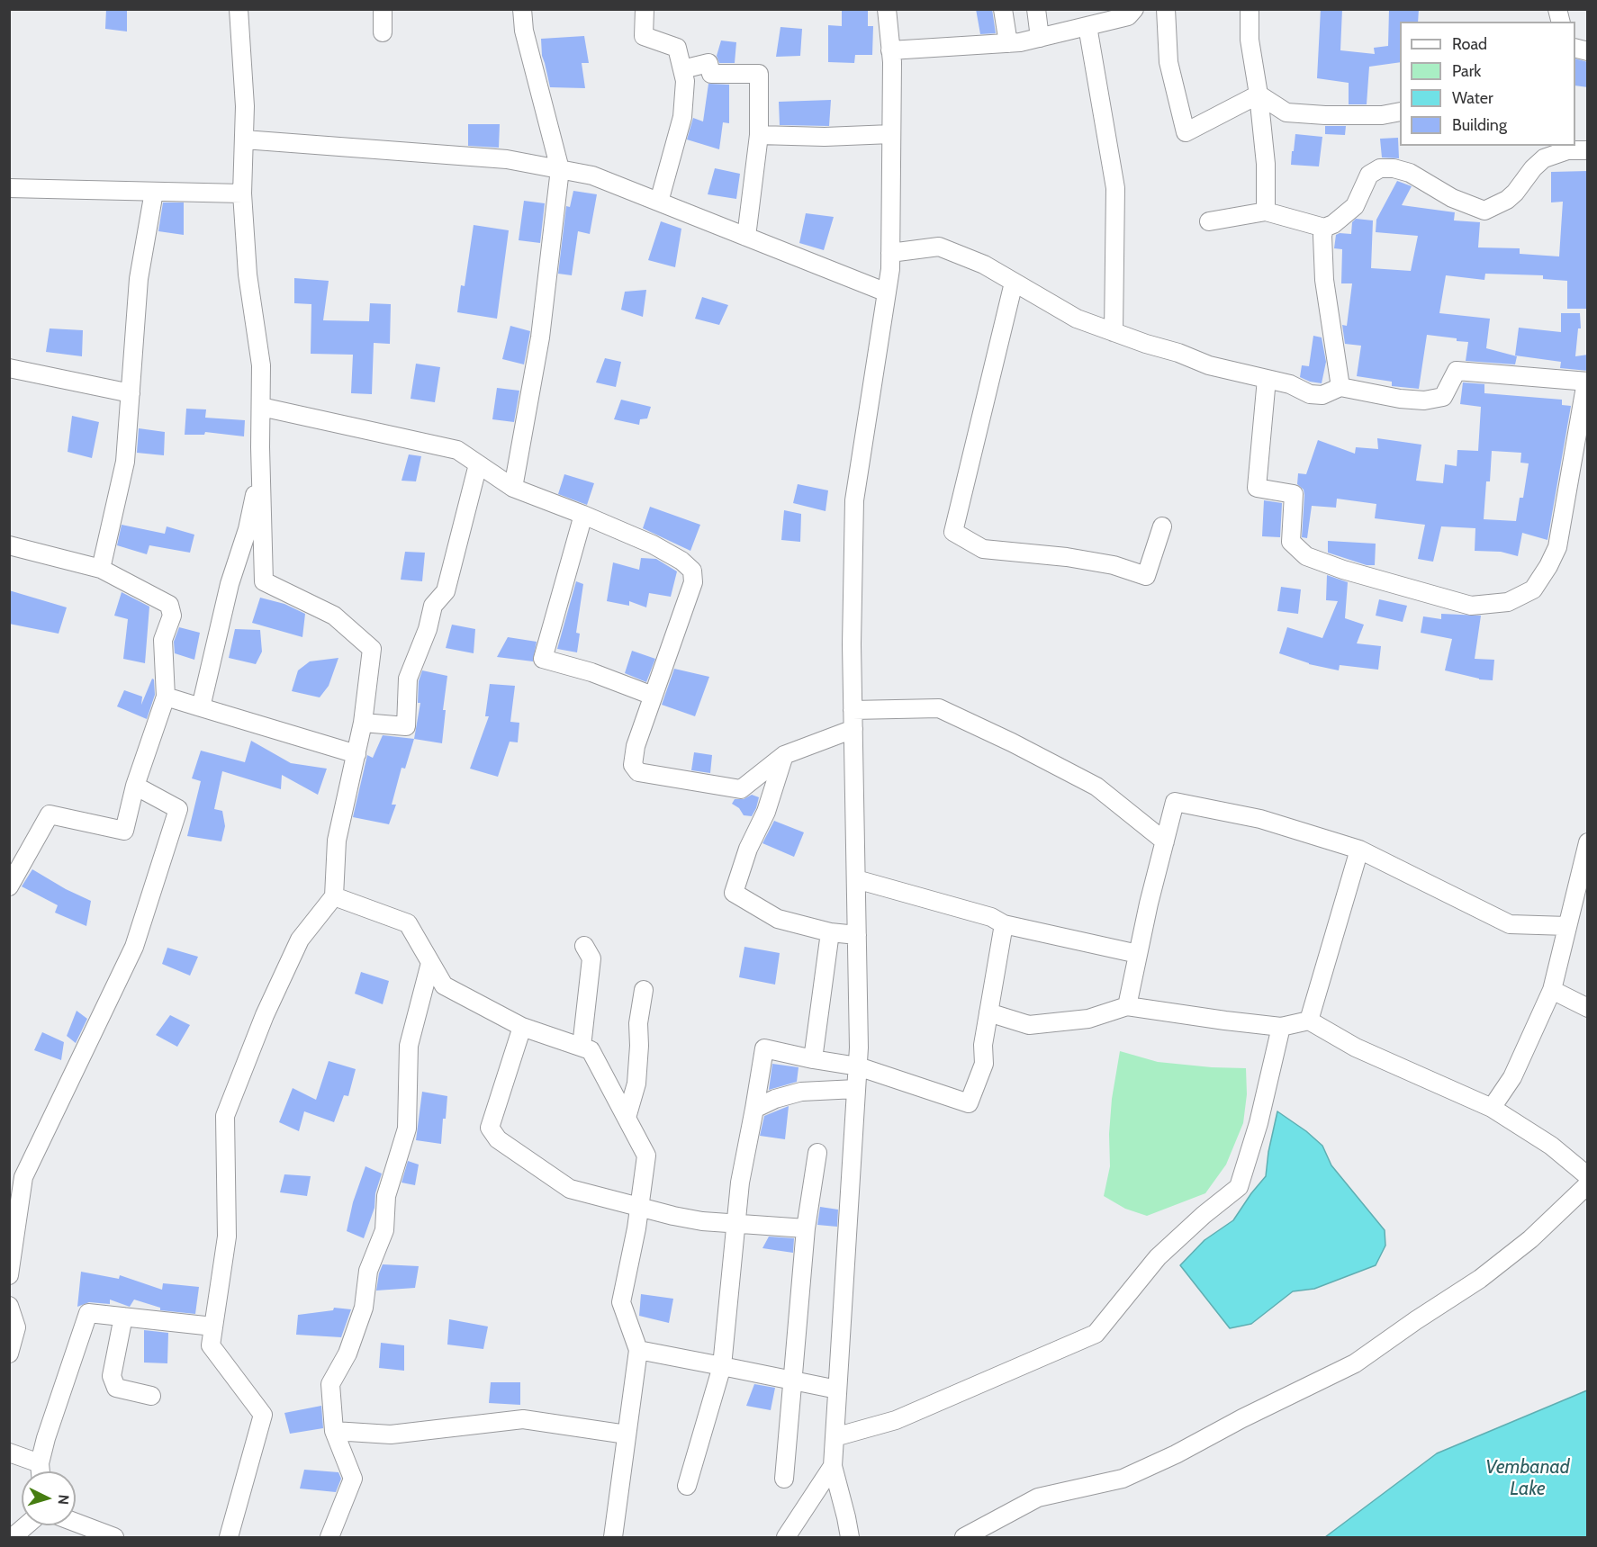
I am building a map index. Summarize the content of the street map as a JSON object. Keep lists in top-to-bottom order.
{
  "water": ["Vembanad Lake"],
  "legend": [
    "Road",
    "Park",
    "Water",
    "Building"
  ],
  "north": "right"
}
